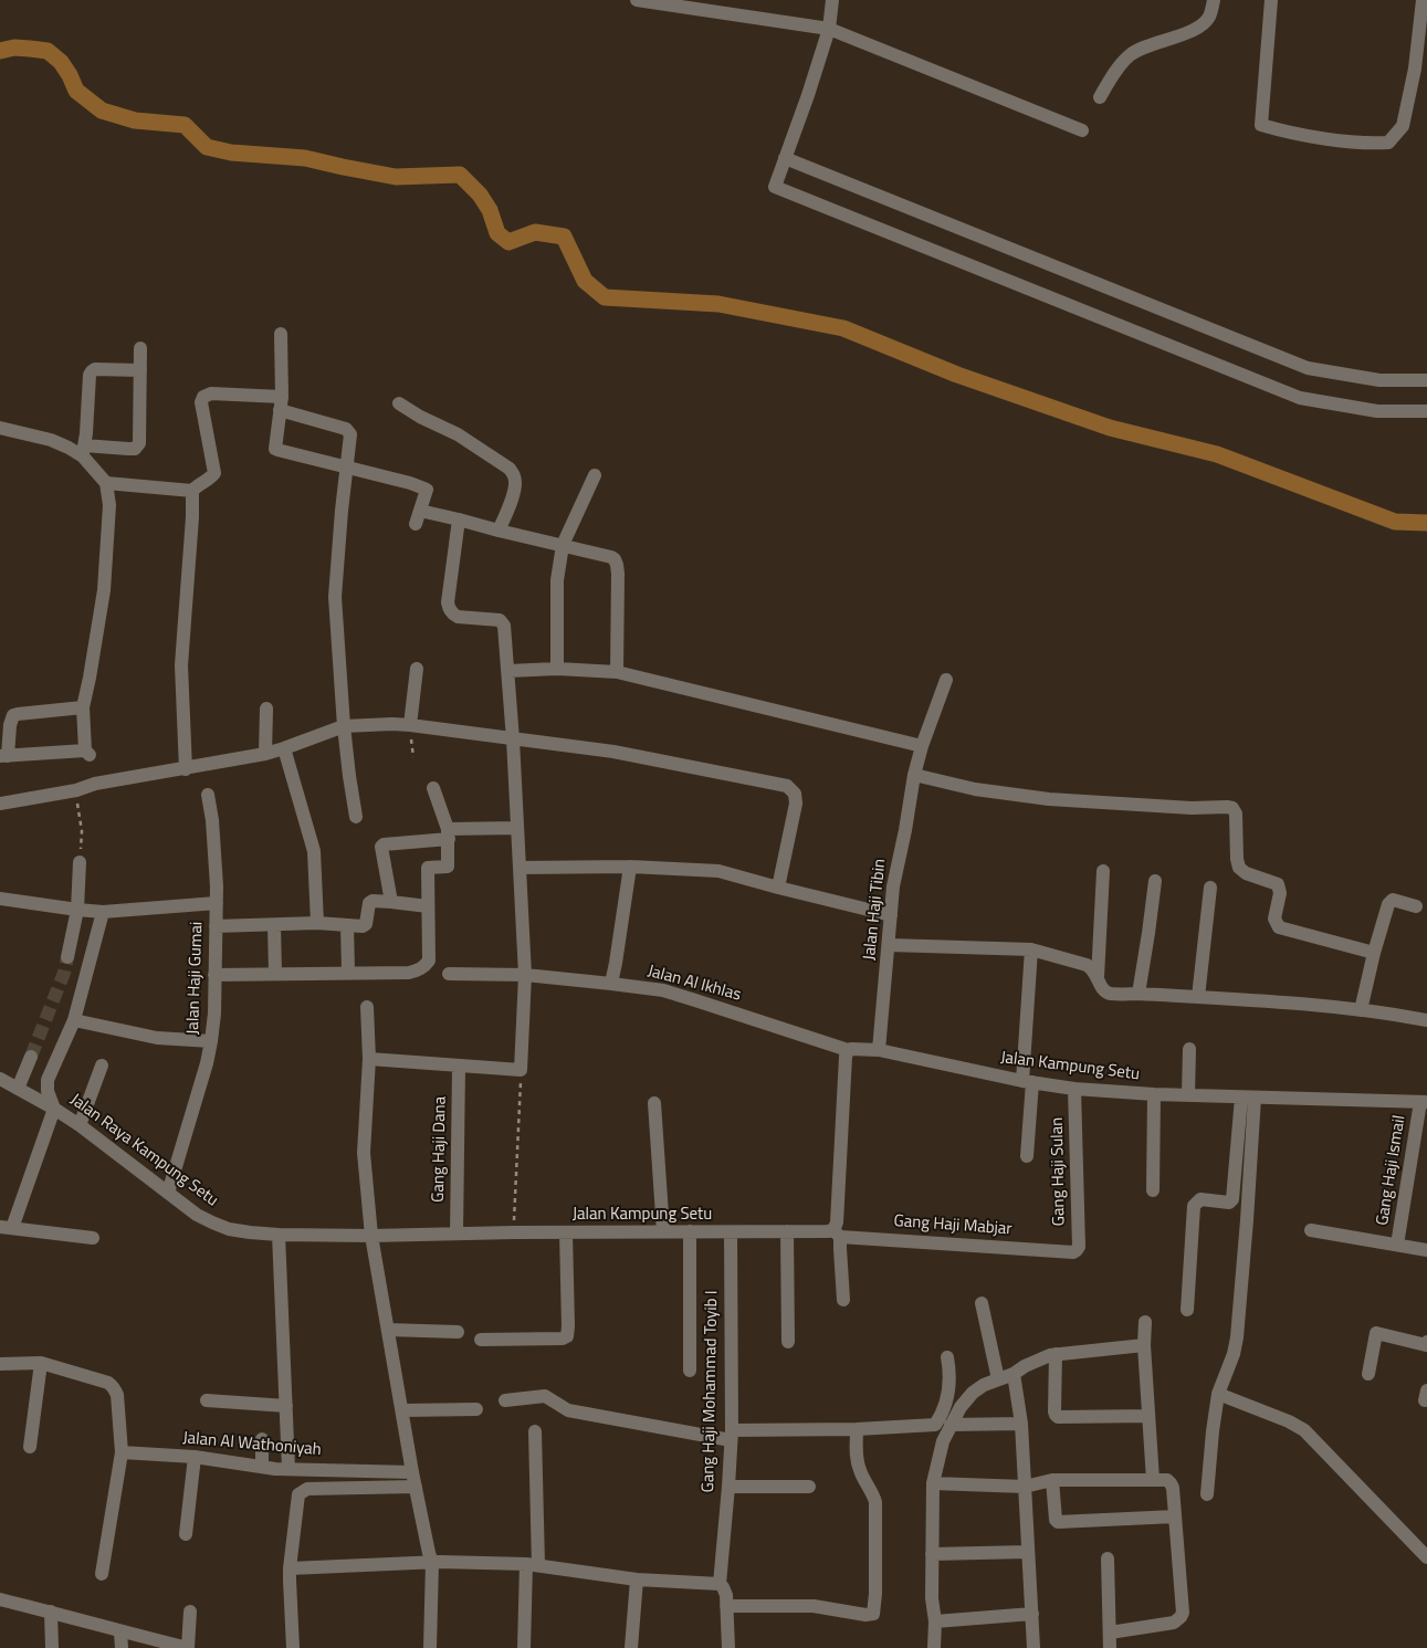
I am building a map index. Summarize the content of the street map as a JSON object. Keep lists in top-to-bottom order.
{
  "streets": {
    "street": [
      "Jalan Haji Tibin",
      "Jalan Haji Gumai",
      "Jalan Al Ikhlas",
      "Jalan Kampung Setu",
      "Gang Haji Dana",
      "Jalan Raya Kampung Setu",
      "Gang Haji Ismail",
      "Gang Haji Sulan",
      "Gang Haji Mabjar",
      "Gang Haji Mohammad Toyib I",
      "Jalan Al Wathoniyah"
    ]
  },
  "crossings": [
    ["Jalan Haji Tibin", "Jalan Kampung Setu"],
    ["Jalan Haji Gumai", "Jalan Raya Kampung Setu"],
    ["Jalan Al Ikhlas", "Jalan Kampung Setu"],
    ["Jalan Kampung Setu", "Gang Haji Dana"],
    ["Jalan Kampung Setu", "Jalan Raya Kampung Setu"],
    ["Jalan Kampung Setu", "Gang Haji Ismail"],
    ["Jalan Kampung Setu", "Gang Haji Sulan"],
    ["Jalan Kampung Setu", "Gang Haji Mabjar"],
    ["Jalan Kampung Setu", "Gang Haji Mohammad Toyib I"],
    ["Gang Haji Sulan", "Gang Haji Mabjar"]
  ]
}
